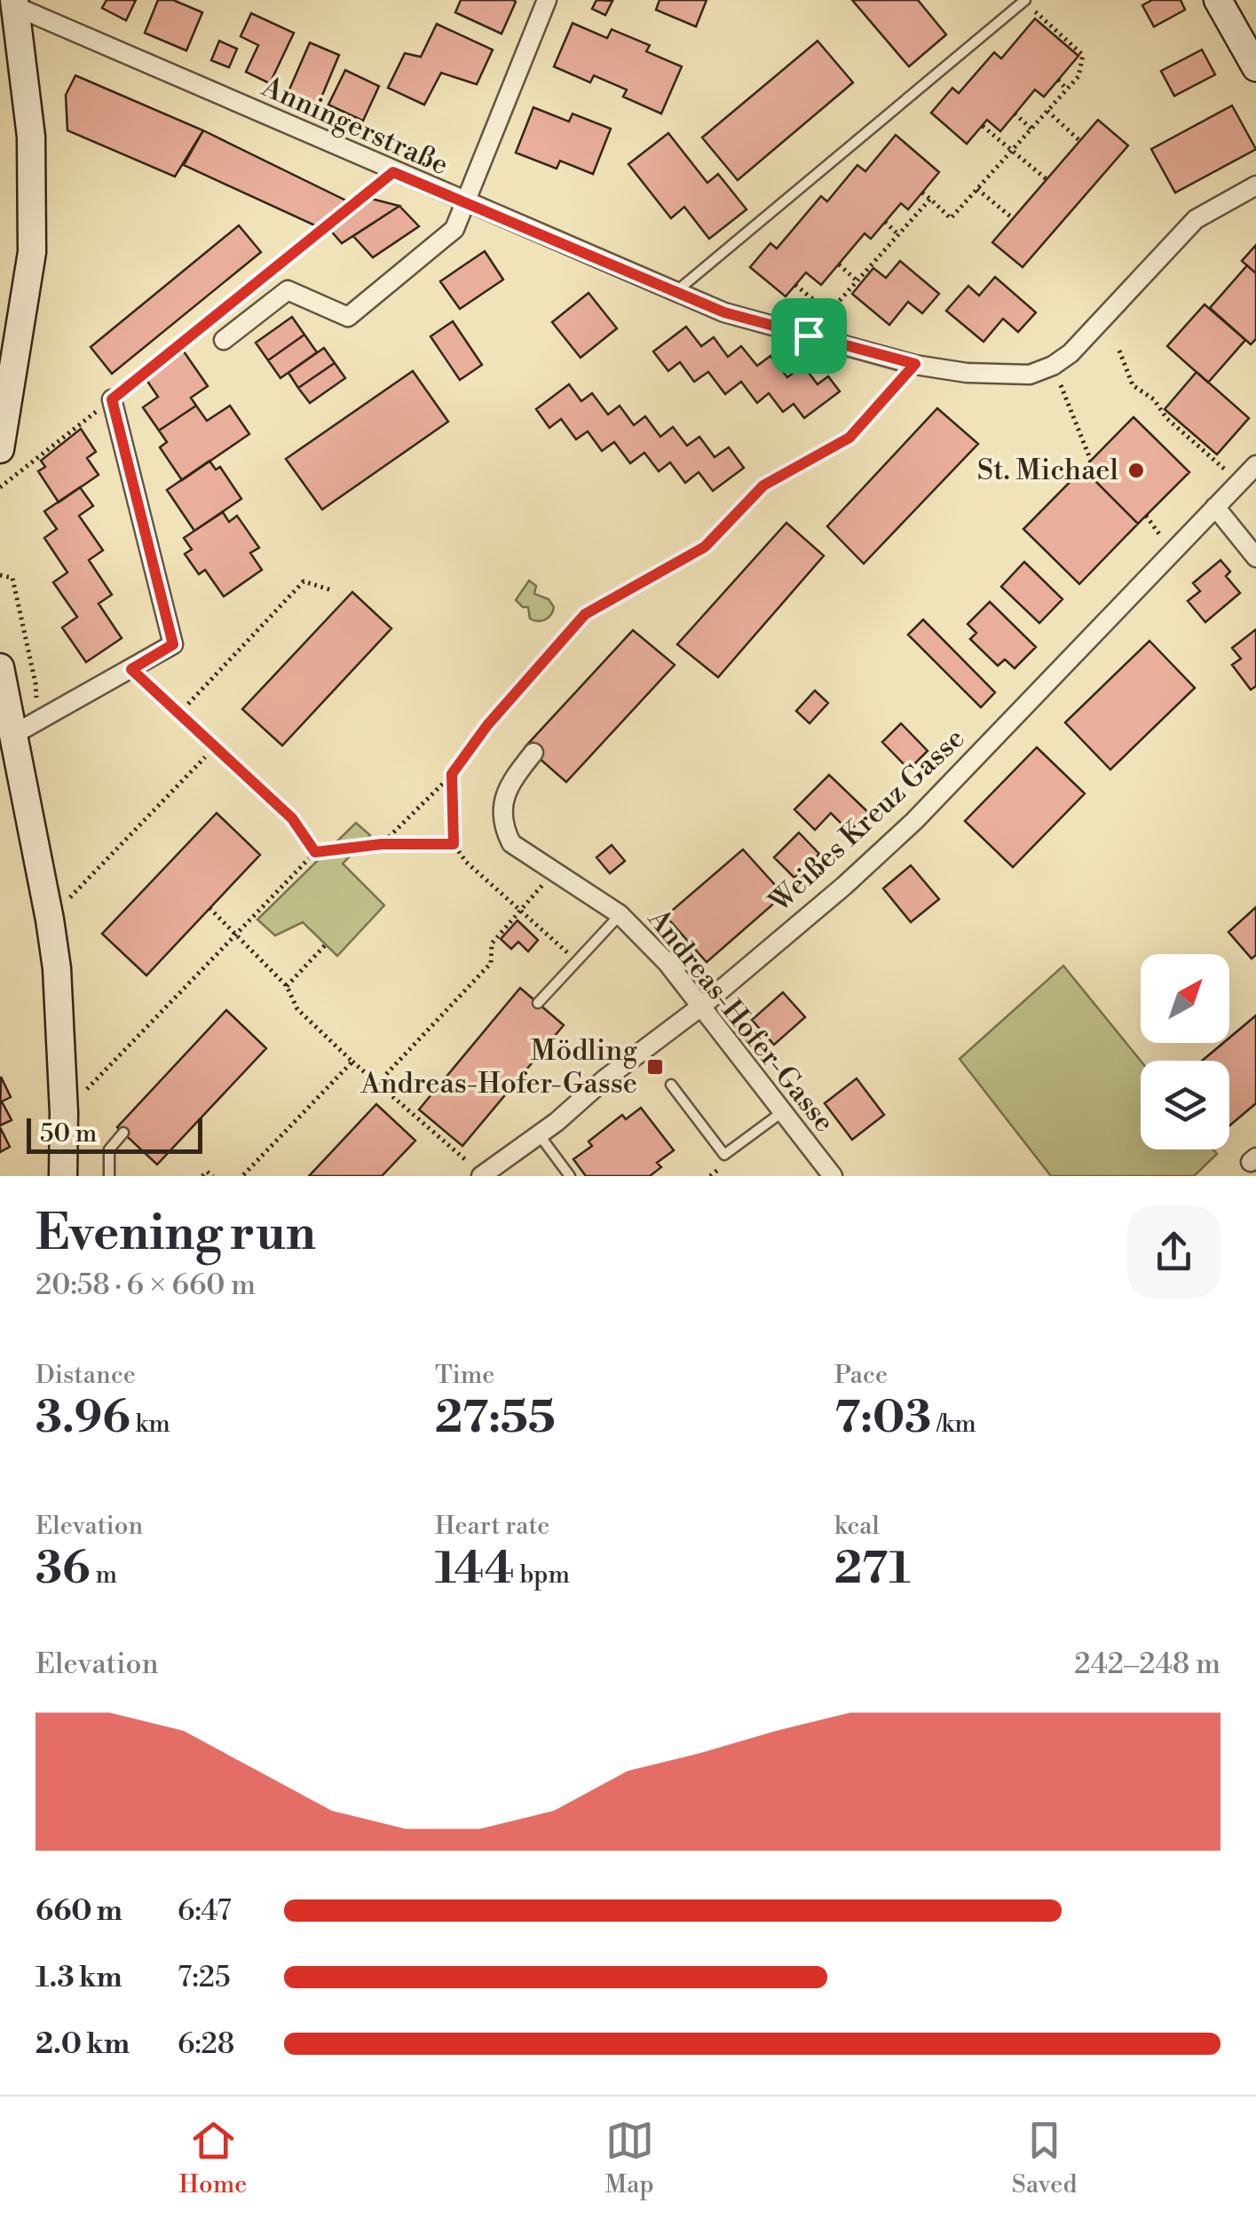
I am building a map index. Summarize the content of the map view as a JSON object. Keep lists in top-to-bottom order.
{
  "streets": {
    "street": ["Anningerstraße", "Weißes Kreuz Gasse", "Andreas-Hofer-Gasse"]
  },
  "crossings": [
    ["Weißes Kreuz Gasse", "Andreas-Hofer-Gasse"]
  ],
  "places": {
    "other": ["St. Michael"],
    "transit": ["Mödling Andreas-Hofer-Gasse"]
  },
  "scale_bar": "50 m",
  "north": "top right",
  "page": {
    "scale": "50 m",
    "heading": ["Evening run", "20:58 · 6 × 660 m"],
    "stats": [
      ["Distance", "3.96 km"],
      ["Time", "27:55"],
      ["Pace", "7:03 /km"],
      ["Elevation", "36 m"],
      ["Heart rate", "144 bpm"],
      ["kcal", "271"]
    ],
    "chart": ["Elevation", "242–248 m"],
    "list": [
      {
        "name": "660 m",
        "note": "6:47"
      },
      {
        "name": "1.3 km",
        "note": "7:25"
      },
      {
        "name": "2.0 km",
        "note": "6:28"
      }
    ],
    "tabs": ["Home", "Map", "Saved"]
  }
}
